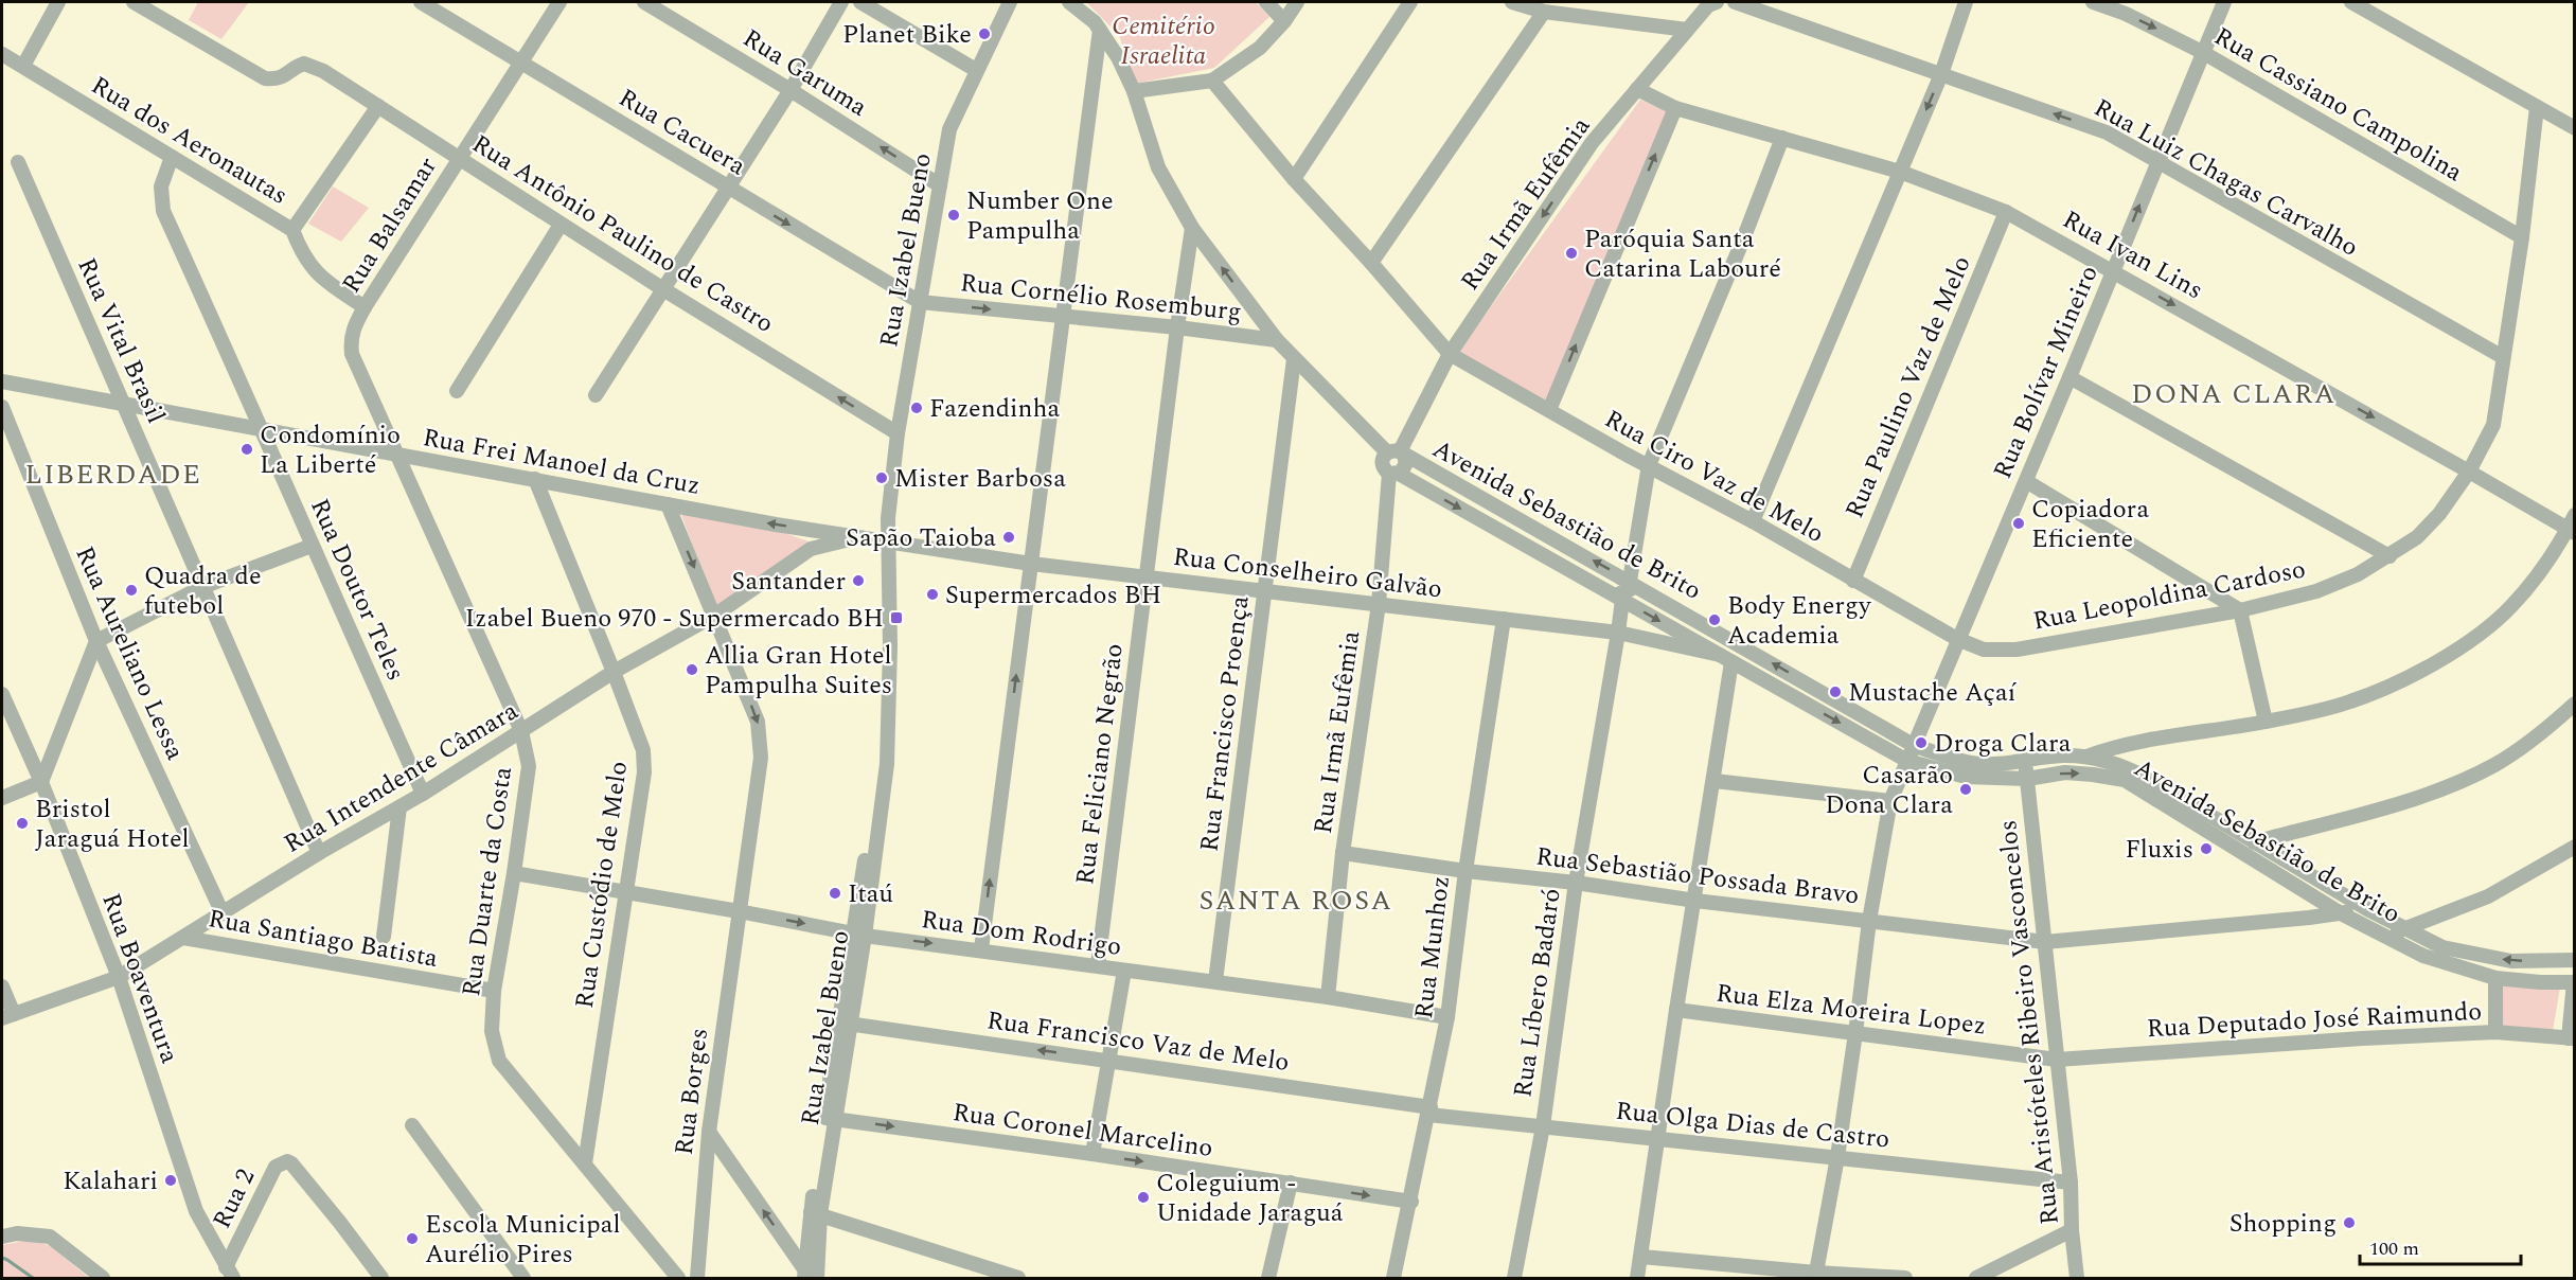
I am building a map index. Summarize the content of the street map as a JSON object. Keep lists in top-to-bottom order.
{
  "streets": {
    "street": [
      "Rua Garuma",
      "Rua Cassiano Campolina",
      "Rua Cacuera",
      "Rua dos Aeronautas",
      "Rua Luiz Chagas Carvalho",
      "Rua Irmã Eufêmia",
      "Rua Balsamar",
      "Rua Antônio Paulino de Castro",
      "Rua Izabel Bueno",
      "Rua Ivan Lins",
      "Rua Cornélio Rosemburg",
      "Rua Vital Brasil",
      "Rua Bolívar Mineiro",
      "Rua Paulino Vaz de Melo",
      "Rua Frei Manoel da Cruz",
      "Rua Ciro Vaz de Melo",
      "Avenida Sebastião de Brito",
      "Rua Conselheiro Galvão",
      "Rua Doutor Teles",
      "Rua Leopoldina Cardoso",
      "Rua Aureliano Lessa",
      "Rua Francisco Proença",
      "Rua Feliciano Negrão",
      "Rua Intendente Câmara",
      "Rua Sebastião Possada Bravo",
      "Rua Duarte da Costa",
      "Rua Custódio de Melo",
      "Rua Dom Rodrigo",
      "Rua Santiago Batista",
      "Rua Munhoz",
      "Rua Boaventura",
      "Rua Líbero Badaró",
      "Rua Elza Moreira Lopez",
      "Rua Deputado José Raimundo",
      "Rua Aristóteles Ribeiro Vasconcelos",
      "Rua Francisco Vaz de Melo",
      "Rua Borges",
      "Rua Olga Dias de Castro",
      "Rua Coronel Marcelino",
      "Rua 2"
    ]
  },
  "crossings": [
    ["Rua Garuma", "Rua Izabel Bueno"],
    ["Rua Cassiano Campolina", "Rua Bolívar Mineiro"],
    ["Rua Cassiano Campolina", "Rua Leopoldina Cardoso"],
    ["Rua Cacuera", "Rua Balsamar"],
    ["Rua Cacuera", "Rua Izabel Bueno"],
    ["Rua Cacuera", "Rua Cornélio Rosemburg"],
    ["Rua dos Aeronautas", "Rua Balsamar"],
    ["Rua dos Aeronautas", "Rua Doutor Teles"],
    ["Rua Luiz Chagas Carvalho", "Rua Bolívar Mineiro"],
    ["Rua Luiz Chagas Carvalho", "Rua Leopoldina Cardoso"],
    ["Rua Irmã Eufêmia", "Rua Ivan Lins"],
    ["Rua Irmã Eufêmia", "Rua Ciro Vaz de Melo"],
    ["Rua Irmã Eufêmia", "Avenida Sebastião de Brito"],
    ["Rua Irmã Eufêmia", "Rua Conselheiro Galvão"],
    ["Rua Irmã Eufêmia", "Rua Sebastião Possada Bravo"],
    ["Rua Irmã Eufêmia", "Rua Dom Rodrigo"],
    ["Rua Balsamar", "Rua Antônio Paulino de Castro"],
    ["Rua Balsamar", "Rua Frei Manoel da Cruz"],
    ["Rua Balsamar", "Rua Duarte da Costa"],
    ["Rua Antônio Paulino de Castro", "Rua Izabel Bueno"],
    ["Rua Izabel Bueno", "Rua Cornélio Rosemburg"],
    ["Rua Izabel Bueno", "Rua Frei Manoel da Cruz"],
    ["Rua Izabel Bueno", "Rua Conselheiro Galvão"],
    ["Rua Izabel Bueno", "Rua Dom Rodrigo"],
    ["Rua Izabel Bueno", "Rua Francisco Vaz de Melo"],
    ["Rua Izabel Bueno", "Rua Coronel Marcelino"],
    ["Rua Ivan Lins", "Rua Bolívar Mineiro"],
    ["Rua Ivan Lins", "Rua Paulino Vaz de Melo"],
    ["Rua Ivan Lins", "Rua Leopoldina Cardoso"],
    ["Rua Cornélio Rosemburg", "Avenida Sebastião de Brito"],
    ["Rua Cornélio Rosemburg", "Rua Feliciano Negrão"],
    ["Rua Vital Brasil", "Rua Frei Manoel da Cruz"],
    ["Rua Vital Brasil", "Rua Intendente Câmara"],
    ["Rua Bolívar Mineiro", "Rua Ciro Vaz de Melo"],
    ["Rua Bolívar Mineiro", "Avenida Sebastião de Brito"],
    ["Rua Bolívar Mineiro", "Rua Leopoldina Cardoso"],
    ["Rua Bolívar Mineiro", "Rua Sebastião Possada Bravo"],
    ["Rua Bolívar Mineiro", "Rua Elza Moreira Lopez"],
    ["Rua Bolívar Mineiro", "Rua Olga Dias de Castro"],
    ["Rua Paulino Vaz de Melo", "Rua Ciro Vaz de Melo"],
    ["Rua Frei Manoel da Cruz", "Rua Conselheiro Galvão"],
    ["Rua Frei Manoel da Cruz", "Rua Doutor Teles"],
    ["Rua Frei Manoel da Cruz", "Rua Intendente Câmara"],
    ["Rua Frei Manoel da Cruz", "Rua Duarte da Costa"],
    ["Rua Frei Manoel da Cruz", "Rua Custódio de Melo"],
    ["Rua Frei Manoel da Cruz", "Rua Borges"],
    ["Rua Ciro Vaz de Melo", "Rua Leopoldina Cardoso"],
    ["Avenida Sebastião de Brito", "Rua Conselheiro Galvão"],
    ["Avenida Sebastião de Brito", "Rua Francisco Proença"],
    ["Avenida Sebastião de Brito", "Rua Feliciano Negrão"],
    ["Avenida Sebastião de Brito", "Rua Sebastião Possada Bravo"],
    ["Avenida Sebastião de Brito", "Rua Líbero Badaró"],
    ["Avenida Sebastião de Brito", "Rua Aristóteles Ribeiro Vasconcelos"],
    ["Rua Conselheiro Galvão", "Rua Francisco Proença"],
    ["Rua Conselheiro Galvão", "Rua Feliciano Negrão"],
    ["Rua Conselheiro Galvão", "Rua Munhoz"],
    ["Rua Conselheiro Galvão", "Rua Líbero Badaró"],
    ["Rua Doutor Teles", "Rua Intendente Câmara"],
    ["Rua Aureliano Lessa", "Rua Intendente Câmara"],
    ["Rua Francisco Proença", "Rua Dom Rodrigo"],
    ["Rua Feliciano Negrão", "Rua Dom Rodrigo"],
    ["Rua Intendente Câmara", "Rua Duarte da Costa"],
    ["Rua Intendente Câmara", "Rua Custódio de Melo"],
    ["Rua Intendente Câmara", "Rua Santiago Batista"],
    ["Rua Intendente Câmara", "Rua Boaventura"],
    ["Rua Intendente Câmara", "Rua Borges"],
    ["Rua Sebastião Possada Bravo", "Rua Munhoz"],
    ["Rua Sebastião Possada Bravo", "Rua Líbero Badaró"],
    ["Rua Sebastião Possada Bravo", "Rua Aristóteles Ribeiro Vasconcelos"],
    ["Rua Duarte da Costa", "Rua Custódio de Melo"],
    ["Rua Duarte da Costa", "Rua Dom Rodrigo"],
    ["Rua Duarte da Costa", "Rua Santiago Batista"],
    ["Rua Custódio de Melo", "Rua Dom Rodrigo"],
    ["Rua Dom Rodrigo", "Rua Munhoz"],
    ["Rua Dom Rodrigo", "Rua Borges"],
    ["Rua Munhoz", "Rua Francisco Vaz de Melo"],
    ["Rua Munhoz", "Rua Olga Dias de Castro"],
    ["Rua Munhoz", "Rua Coronel Marcelino"],
    ["Rua Boaventura", "Rua 2"],
    ["Rua Líbero Badaró", "Rua Olga Dias de Castro"],
    ["Rua Elza Moreira Lopez", "Rua Deputado José Raimundo"],
    ["Rua Elza Moreira Lopez", "Rua Aristóteles Ribeiro Vasconcelos"],
    ["Rua Deputado José Raimundo", "Rua Aristóteles Ribeiro Vasconcelos"],
    ["Rua Aristóteles Ribeiro Vasconcelos", "Rua Olga Dias de Castro"],
    ["Rua Francisco Vaz de Melo", "Rua Olga Dias de Castro"]
  ],
  "one_way": [
    "Rua Cacuera",
    "Rua Cornélio Rosemburg",
    "Rua Francisco Vaz de Melo",
    "Rua Borges"
  ],
  "districts": ["DONA CLARA", "LIBERDADE", "SANTA ROSA"],
  "parks": ["Cemitério Israelita"],
  "places": {
    "other": [
      "Planet Bike",
      "Number One Pampulha",
      "Paróquia Santa Catarina Labouré",
      "Fazendinha",
      "Condomínio La Liberté",
      "Mister Barbosa",
      "Copiadora Eficiente",
      "Sapão Taioba",
      "Santander",
      "Quadra de futebol",
      "Supermercados BH",
      "Body Energy Academia",
      "Allia Gran Hotel Pampulha Suites",
      "Mustache Açaí",
      "Droga Clara",
      "Casarão Dona Clara",
      "Bristol Jaraguá Hotel",
      "Fluxis",
      "Itaú",
      "Kalahari",
      "Coleguium - Unidade Jaraguá",
      "Shopping",
      "Escola Municipal Aurélio Pires"
    ],
    "transit": ["Izabel Bueno 970 - Supermercado BH"]
  },
  "scale_bar": "100 m"
}
